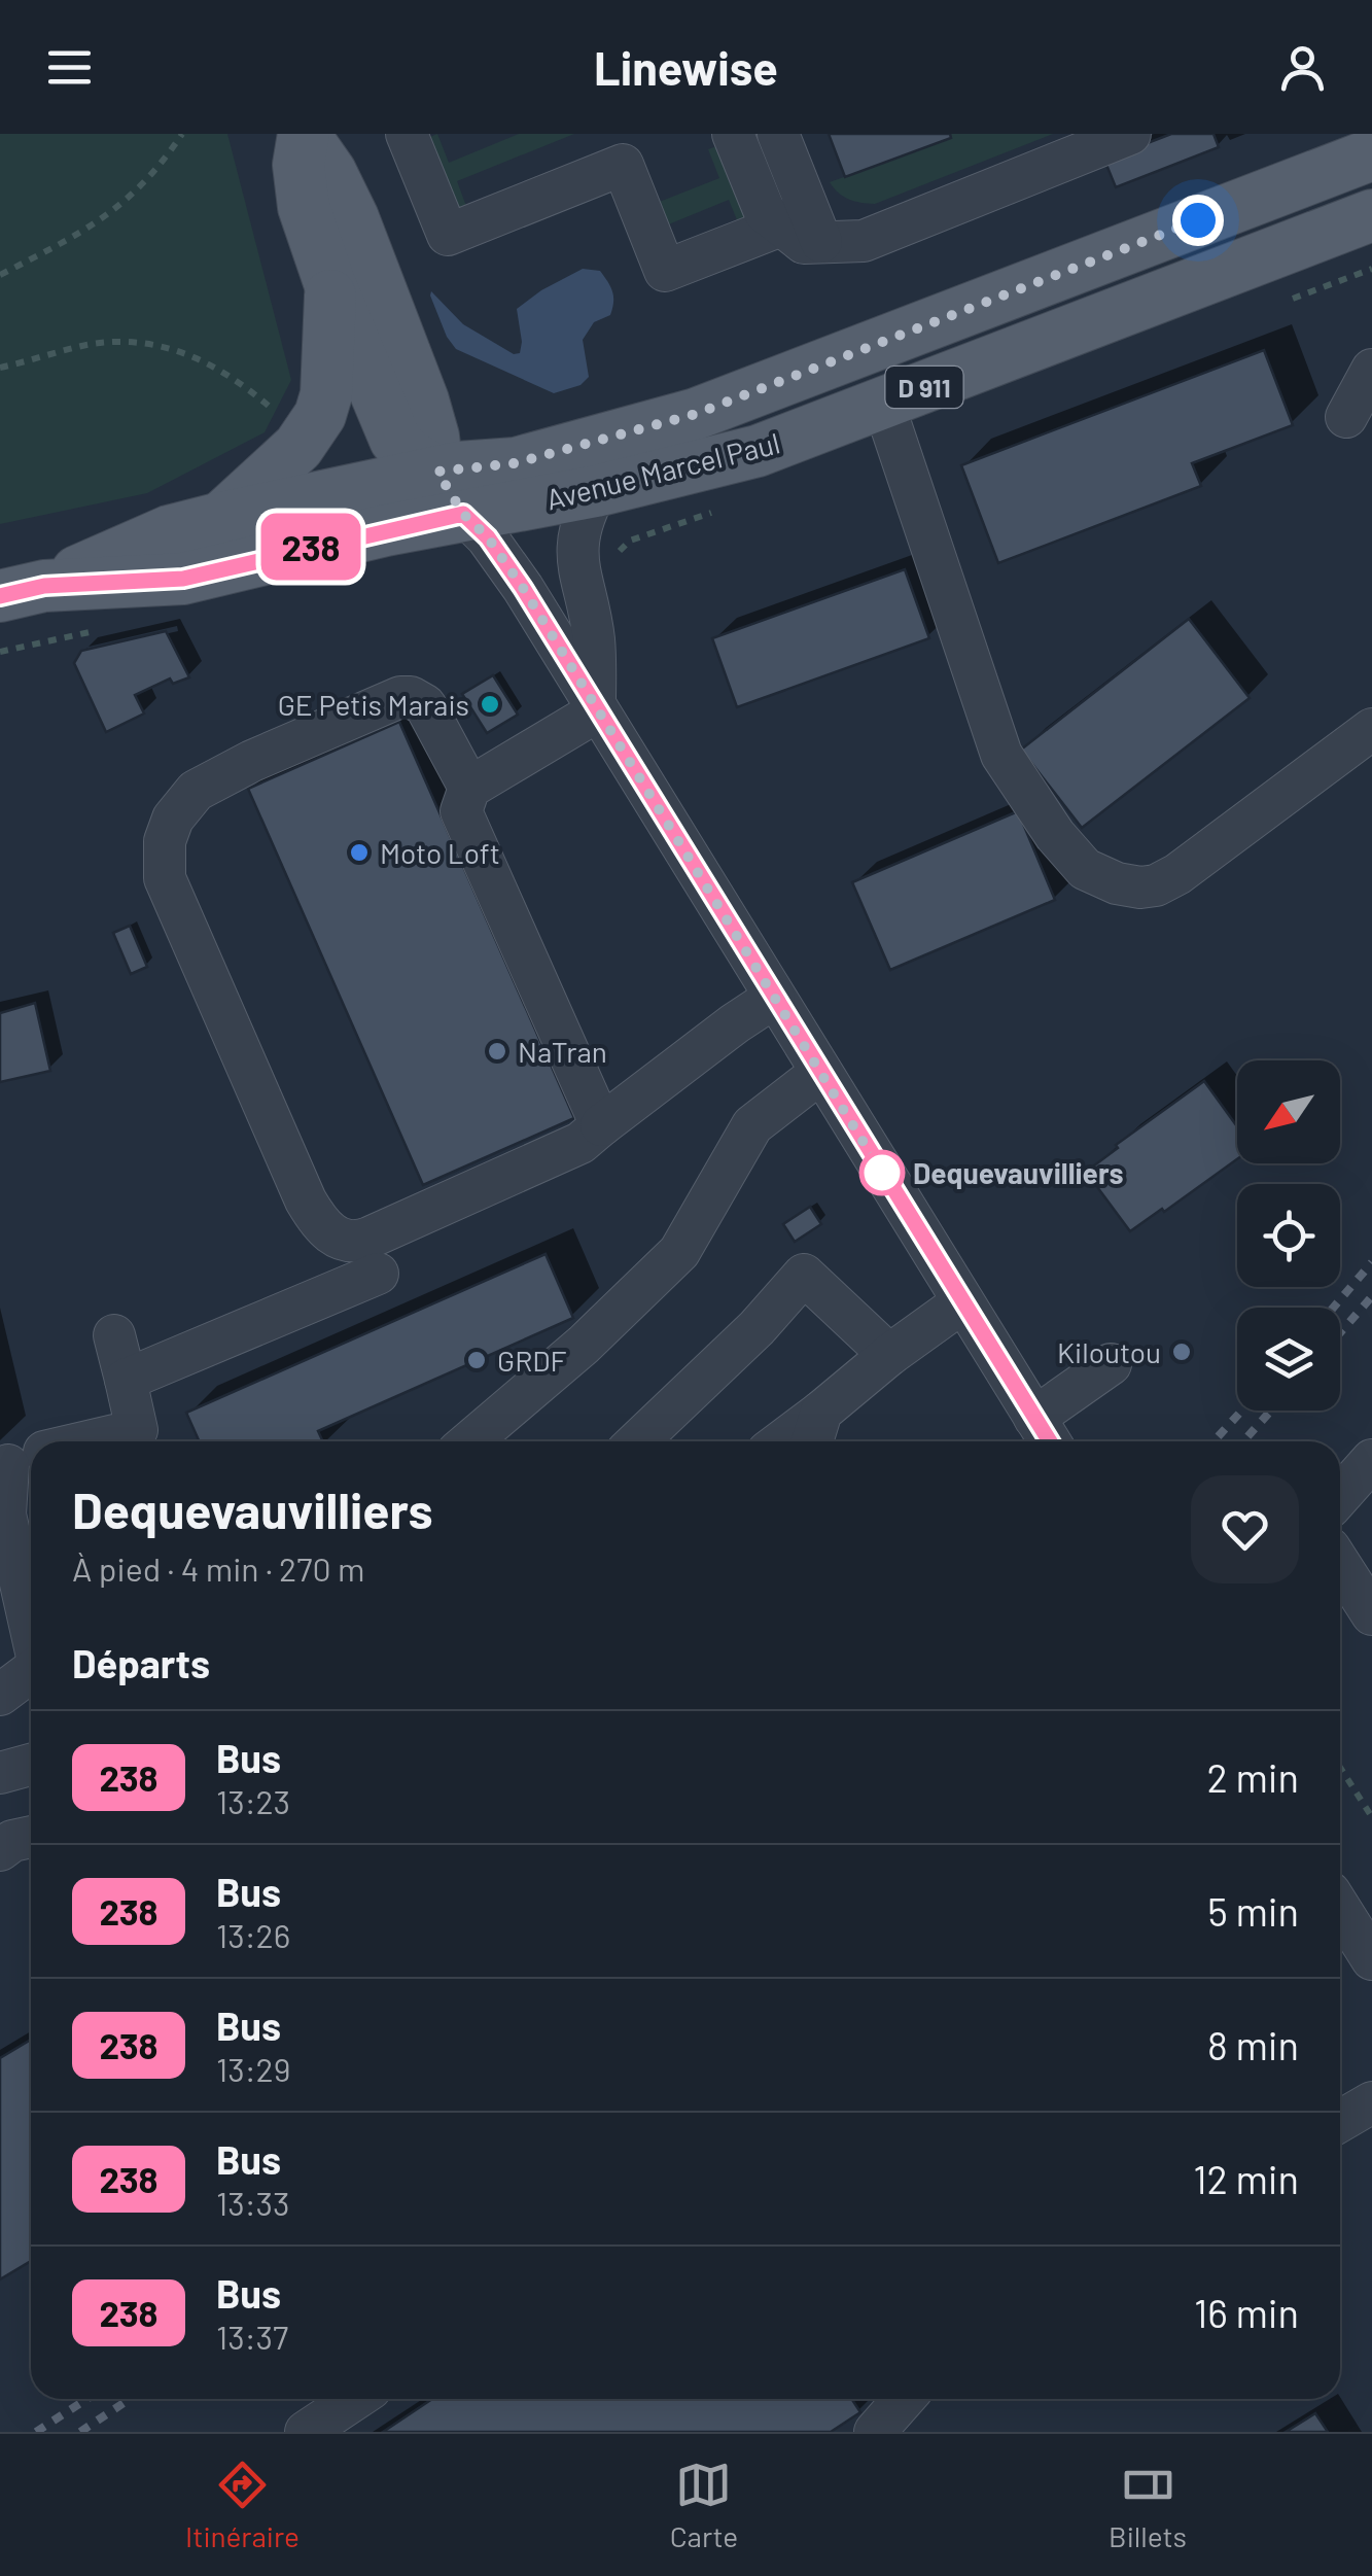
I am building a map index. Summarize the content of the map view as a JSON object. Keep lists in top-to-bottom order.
{
  "streets": {
    "main road": ["D 911", "Avenue Marcel Paul"]
  },
  "places": [
    "GE Petis Marais",
    "Moto Loft",
    "NaTran",
    "Dequevauvilliers",
    "Kiloutou",
    "GRDF"
  ],
  "lines": ["bus line 238"],
  "north": "bottom left",
  "page": {
    "header": "Linewise",
    "on_map": "238",
    "heading": [
      ["Dequevauvilliers", "À pied · 4 min · 270 m"],
      "Départs"
    ],
    "list": [
      {
        "mark": "238",
        "name": "Bus",
        "note": "13:23",
        "value": "2 min"
      },
      {
        "mark": "238",
        "name": "Bus",
        "note": "13:26",
        "value": "5 min"
      },
      {
        "mark": "238",
        "name": "Bus",
        "note": "13:29",
        "value": "8 min"
      },
      {
        "mark": "238",
        "name": "Bus",
        "note": "13:33",
        "value": "12 min"
      },
      {
        "mark": "238",
        "name": "Bus",
        "note": "13:37",
        "value": "16 min"
      }
    ],
    "tabs": ["Itinéraire", "Carte", "Billets"]
  }
}
